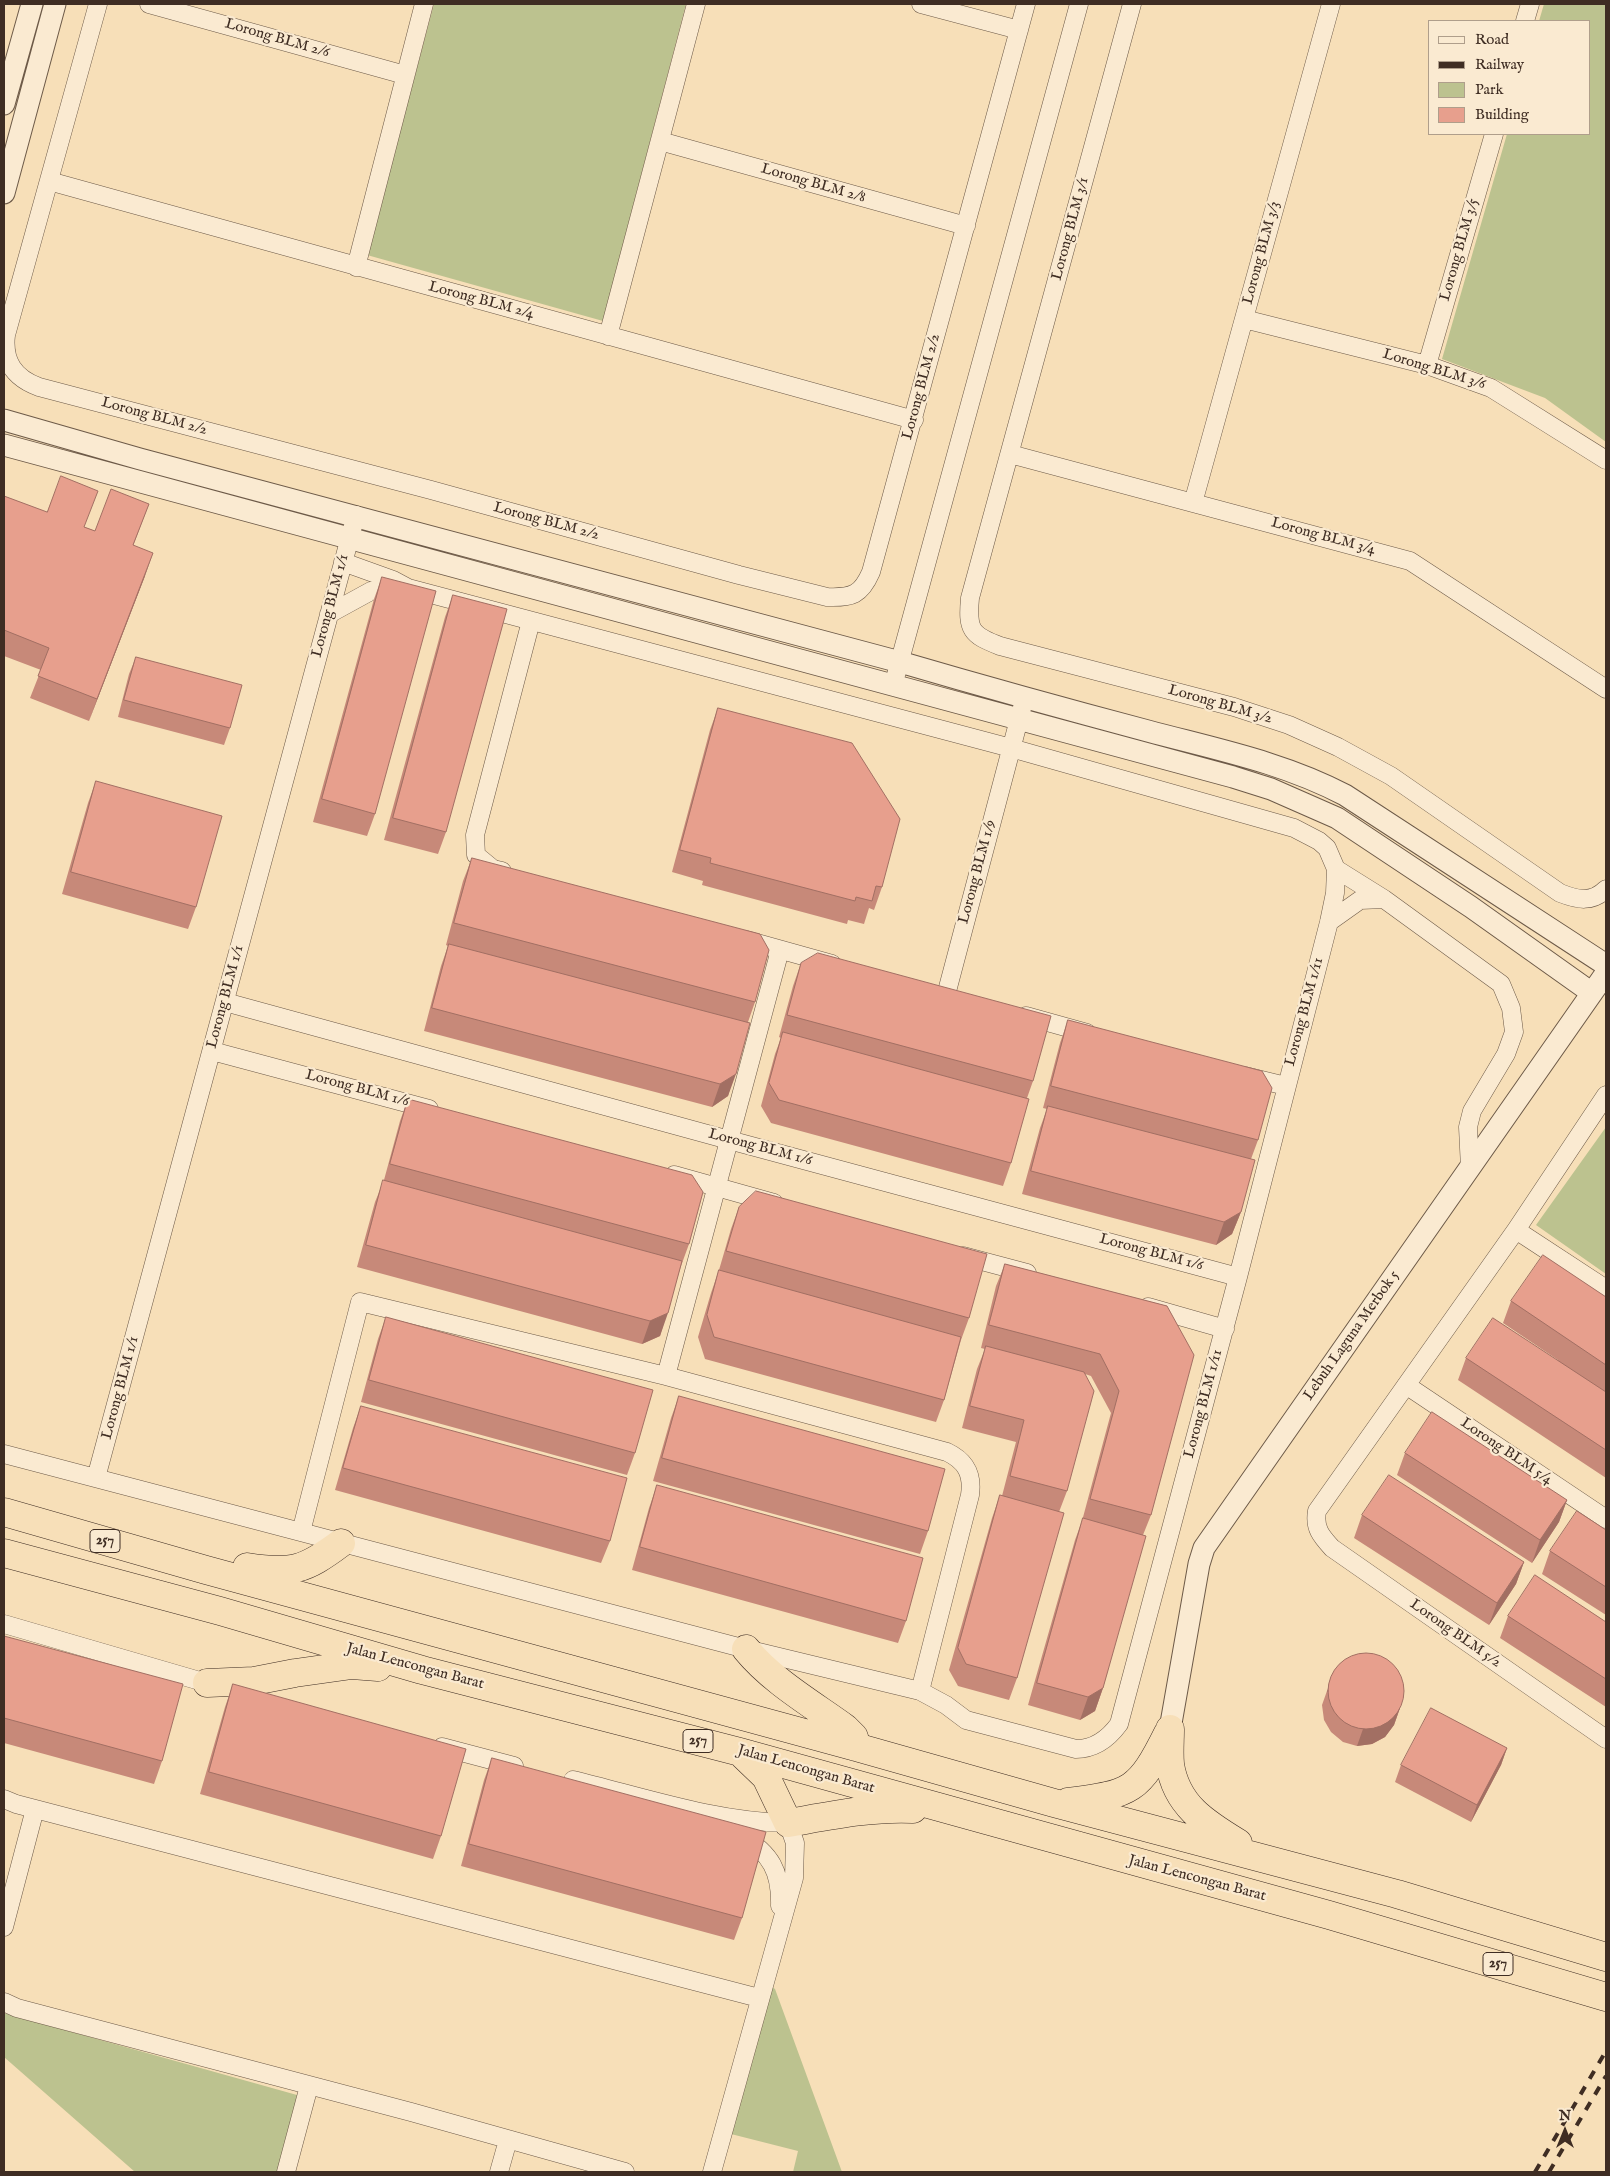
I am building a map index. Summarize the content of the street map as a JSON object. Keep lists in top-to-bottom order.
{
  "streets": {
    "highway": ["257", "Jalan Lencongan Barat"],
    "street": [
      "Lorong BLM 2/6",
      "Lorong BLM 2/8",
      "Lorong BLM 3/1",
      "Lorong BLM 3/5",
      "Lorong BLM 3/3",
      "Lorong BLM 2/4",
      "Lorong BLM 3/6",
      "Lorong BLM 2/2",
      "Lorong BLM 3/4",
      "Lorong BLM 1/1",
      "Lorong BLM 3/2",
      "Lorong BLM 1/9",
      "Lorong BLM 1/11",
      "Lorong BLM 1/6",
      "Lebuh Laguna Merbok 5",
      "Lorong BLM 5/4",
      "Lorong BLM 5/2"
    ]
  },
  "crossings": [
    ["Lorong BLM 2/8", "Lorong BLM 2/2"],
    ["Lorong BLM 3/1", "Lorong BLM 3/4"],
    ["Lorong BLM 3/1", "Lorong BLM 3/2"],
    ["Lorong BLM 3/5", "Lorong BLM 3/6"],
    ["Lorong BLM 3/3", "Lorong BLM 3/6"],
    ["Lorong BLM 3/3", "Lorong BLM 3/4"],
    ["Lorong BLM 2/4", "Lorong BLM 2/2"],
    ["Lorong BLM 3/4", "Lorong BLM 3/2"],
    ["Lorong BLM 1/1", "Lorong BLM 1/11"],
    ["Lorong BLM 1/1", "Lorong BLM 1/6"],
    ["Lorong BLM 1/11", "Lorong BLM 1/6"],
    ["Lorong BLM 5/4", "Lorong BLM 5/2"]
  ],
  "legend": [
    "Road",
    "Railway",
    "Park",
    "Building"
  ],
  "north": "top"
}
